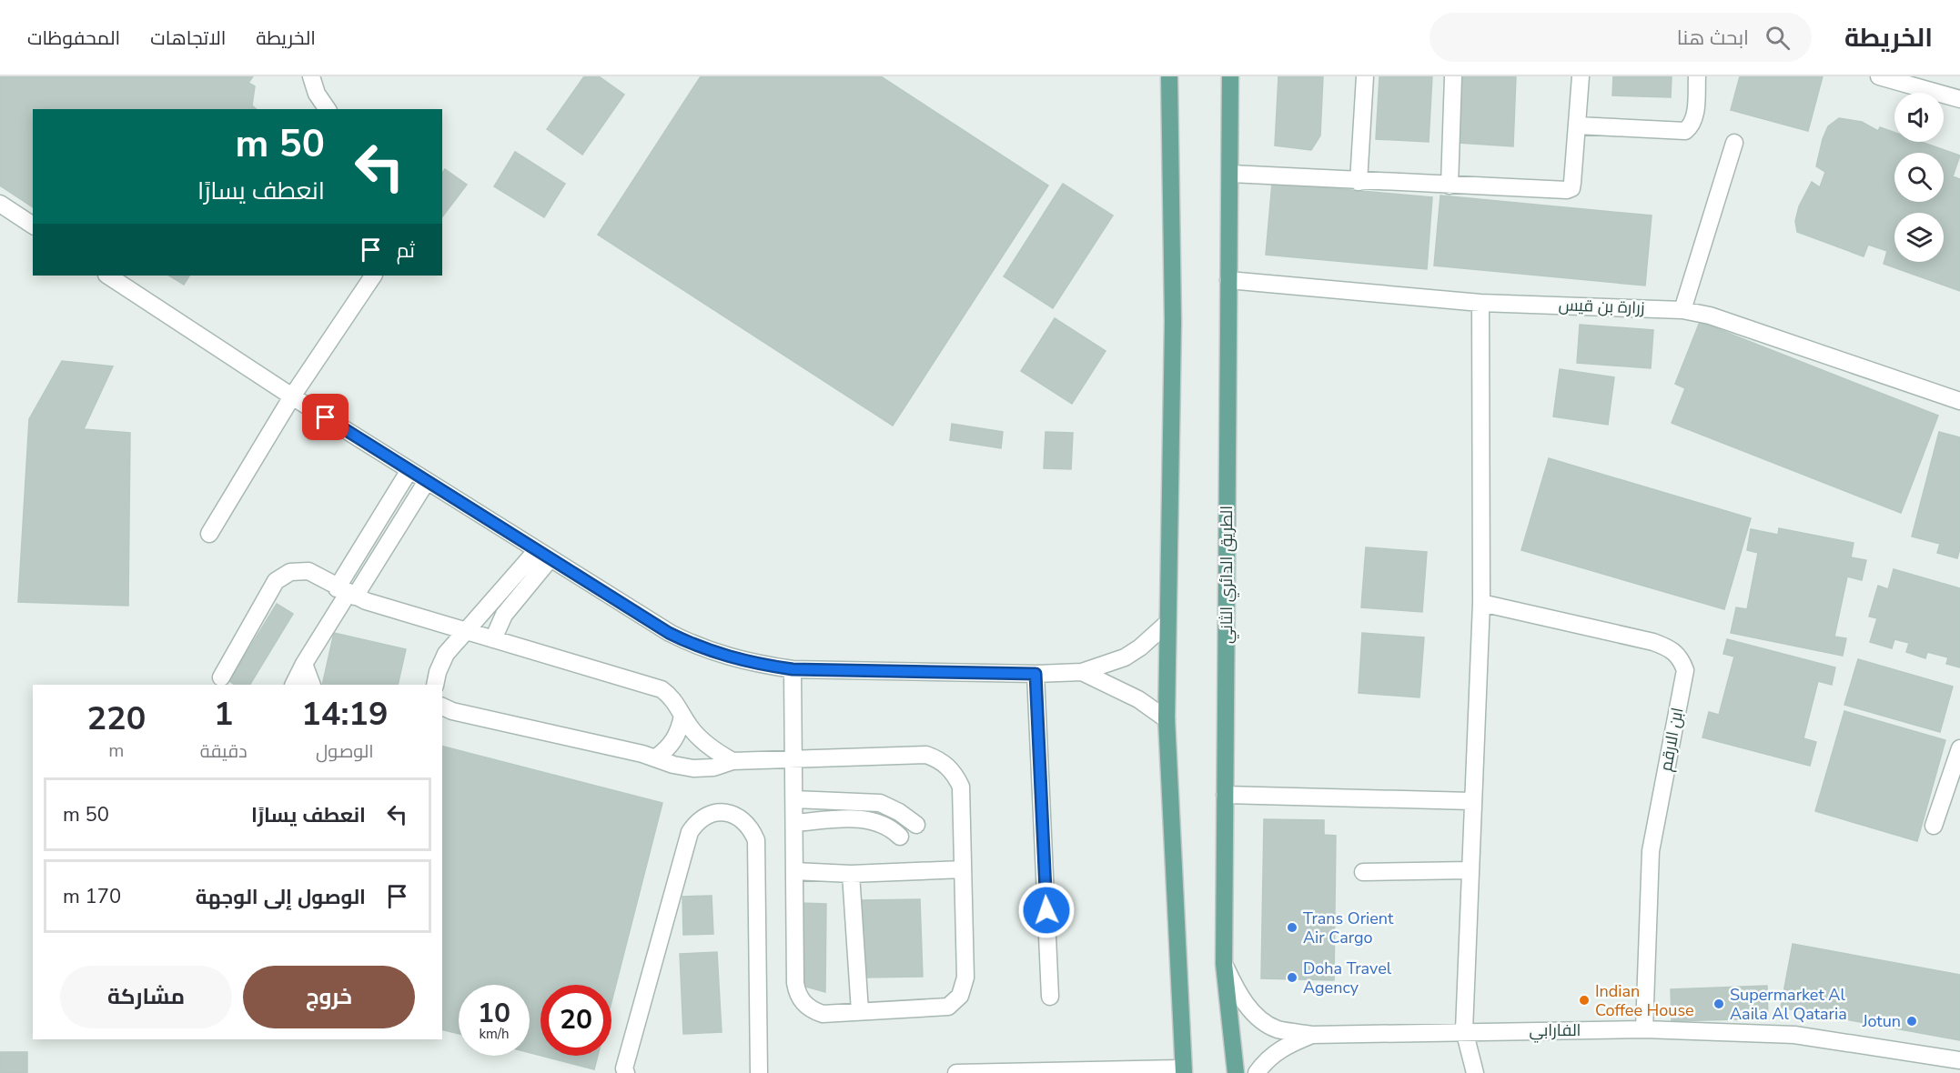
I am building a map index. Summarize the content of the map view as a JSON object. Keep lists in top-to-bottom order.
{
  "streets": {
    "main road": ["الطريق الدائري الثاني"],
    "street": ["زرارة بن قيس", "ابن الارقم", "الفارابي"]
  },
  "crossings": [
    ["زرارة بن قيس", "الطريق الدائري الثاني"],
    ["الطريق الدائري الثاني", "الفارابي"],
    ["ابن الارقم", "الفارابي"]
  ],
  "places": [
    "Trans Orient Air Cargo",
    "Doha Travel Agency",
    "Indian Coffee House",
    "Supermarket Al Aaila Al Qataria",
    "Jotun"
  ],
  "page": {
    "header": "الخريطة",
    "search": "ابحث هنا",
    "nav": ["الخريطة", "الاتجاهات", "المحفوظات"],
    "turn": ["50 m", "انعطف يسارًا"],
    "then": "ثم",
    "eta": [
      "14:19",
      "الوصول",
      "1",
      "دقيقة",
      "220",
      "m"
    ],
    "list": [
      {
        "name": "انعطف يسارًا",
        "value": "50 m"
      },
      {
        "name": "الوصول إلى الوجهة",
        "value": "170 m"
      }
    ],
    "buttons": ["خروج", "مشاركة"],
    "speed": "10 km/h",
    "limit": "20"
  }
}
